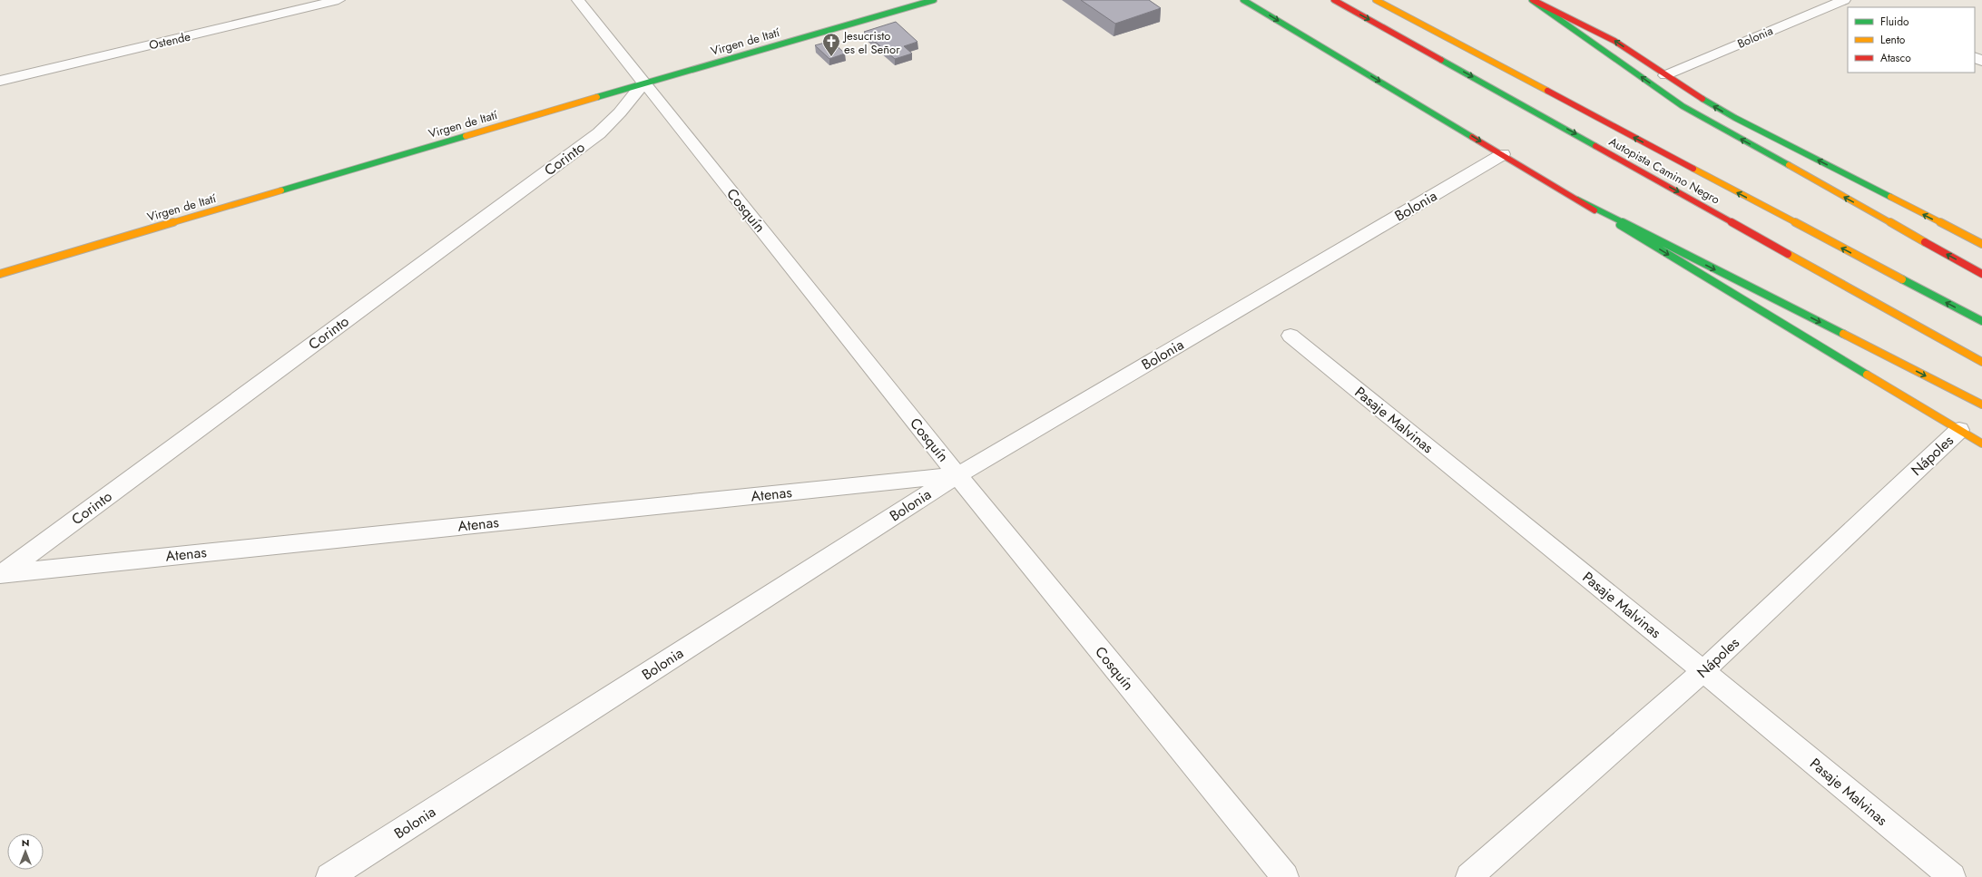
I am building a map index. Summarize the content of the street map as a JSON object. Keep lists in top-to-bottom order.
{
  "streets": {
    "main road": ["Virgen de Itatí", "Autopista Camino Negro"],
    "street": [
      "Bolonia",
      "Ostende",
      "Corinto",
      "Cosquín",
      "Pasaje Malvinas",
      "Nápoles",
      "Atenas"
    ]
  },
  "crossings": [
    ["Bolonia", "Cosquín"],
    ["Bolonia", "Atenas"],
    ["Virgen de Itatí", "Corinto"],
    ["Virgen de Itatí", "Cosquín"],
    ["Corinto", "Cosquín"],
    ["Corinto", "Atenas"],
    ["Cosquín", "Atenas"],
    ["Pasaje Malvinas", "Nápoles"]
  ],
  "places": {
    "church": ["Jesucristo es el Señor"]
  },
  "legend": ["Fluido", "Lento", "Atasco"],
  "north": "top"
}
